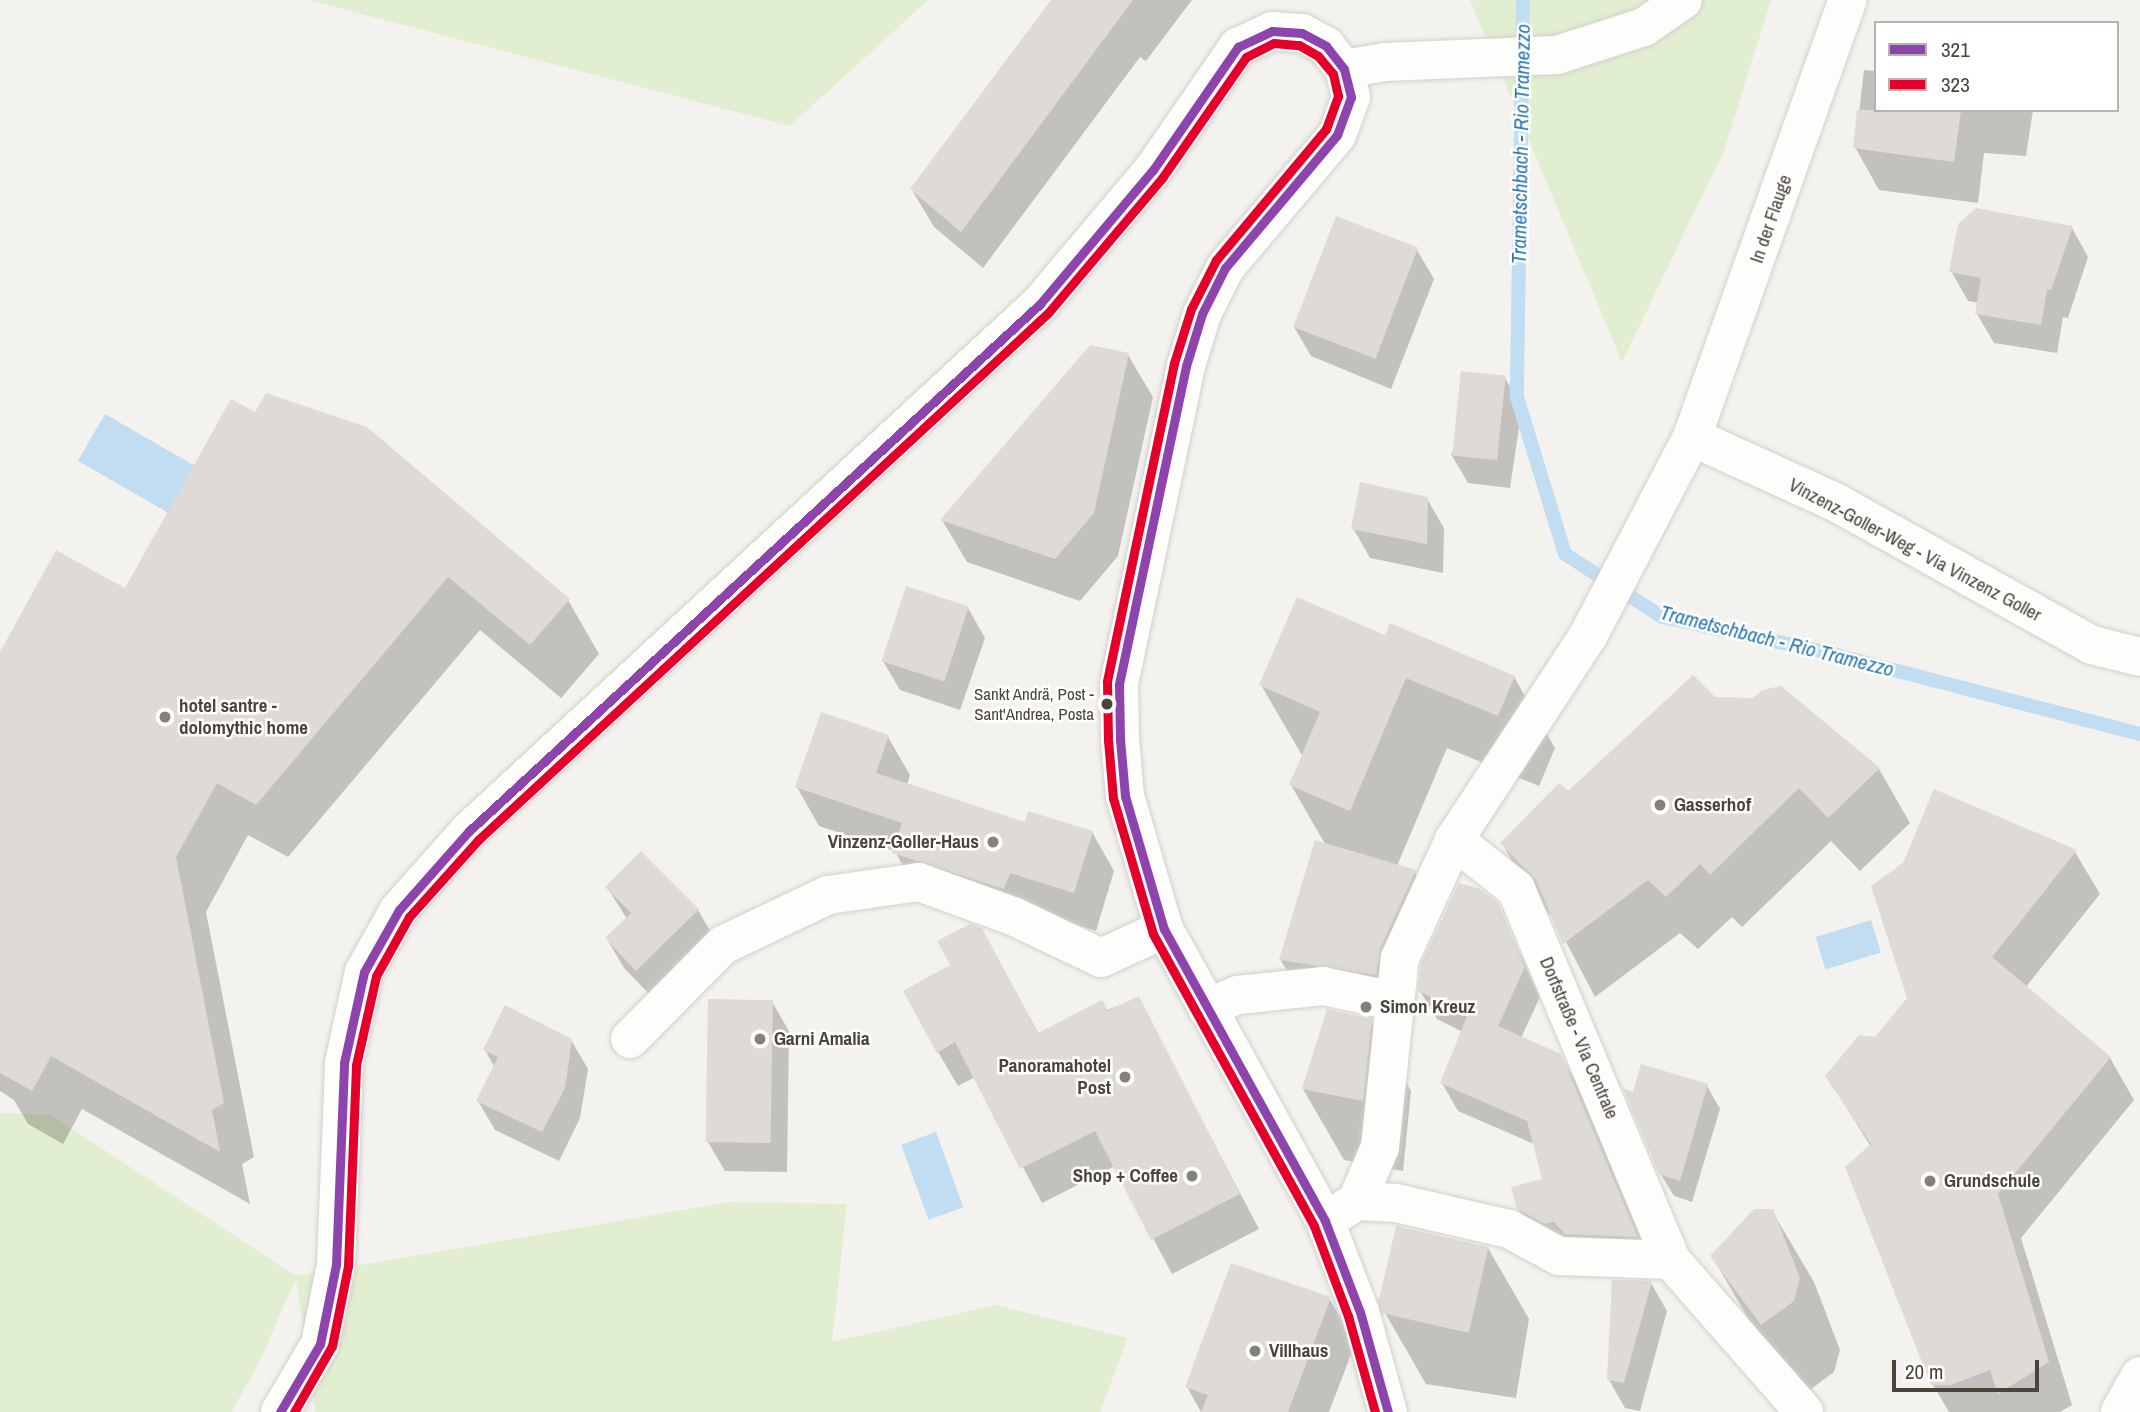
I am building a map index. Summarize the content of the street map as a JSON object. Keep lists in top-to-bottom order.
{
  "streets": {
    "street": ["In der Flauge", "Vinzenz-Goller-Weg - Via Vinzenz Goller", "Dorfstraße - Via Centrale"]
  },
  "crossings": [
    ["In der Flauge", "Vinzenz-Goller-Weg - Via Vinzenz Goller"]
  ],
  "water": ["Trametschbach - Rio Tramezzo"],
  "places": [
    "Sankt Andrä, Post - Sant'Andrea, Posta",
    "hotel santre - dolomythic home",
    "Gasserhof",
    "Vinzenz-Goller-Haus",
    "Simon Kreuz",
    "Garni Amalia",
    "Panoramahotel Post",
    "Shop + Coffee",
    "Grundschule",
    "Villhaus"
  ],
  "lines": ["transit line 321", "transit line 323"],
  "legend": ["321", "323"],
  "scale_bar": "20 m"
}
